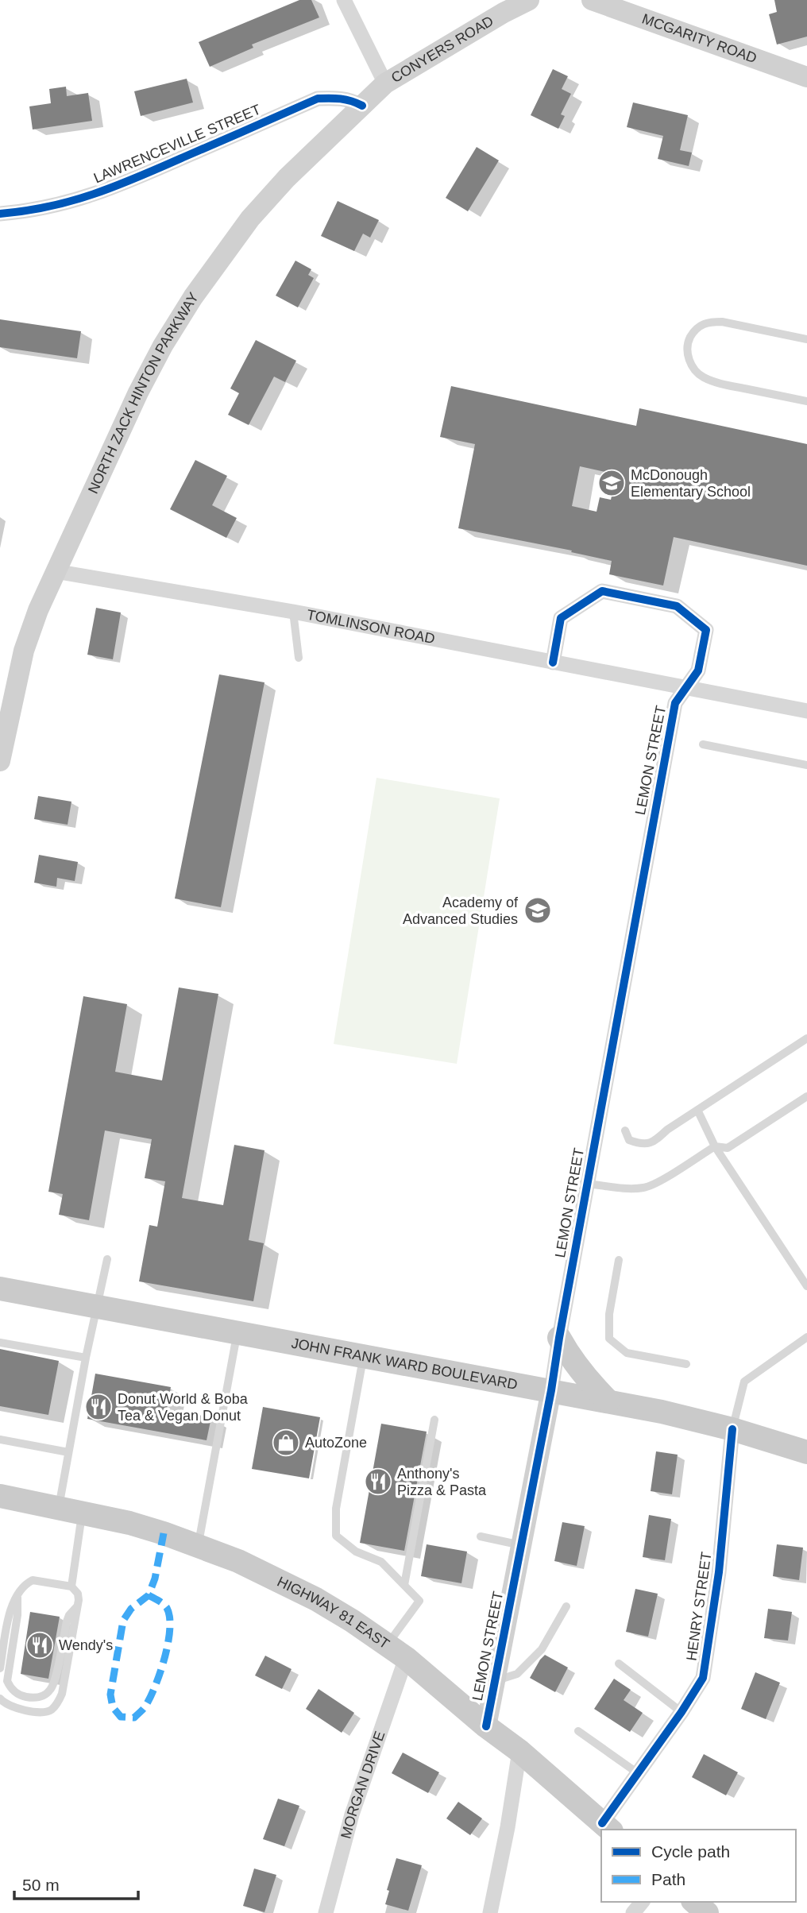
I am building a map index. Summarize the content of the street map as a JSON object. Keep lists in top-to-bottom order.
{
  "streets": {
    "main road": [
      "MCGARITY ROAD",
      "CONYERS ROAD",
      "NORTH ZACK HINTON PARKWAY",
      "LEMON STREET",
      "JOHN FRANK WARD BOULEVARD",
      "HIGHWAY 81 EAST"
    ],
    "street": [
      "LAWRENCEVILLE STREET",
      "TOMLINSON ROAD",
      "HENRY STREET",
      "MORGAN DRIVE"
    ]
  },
  "crossings": [
    ["CONYERS ROAD", "NORTH ZACK HINTON PARKWAY"],
    ["LAWRENCEVILLE STREET", "NORTH ZACK HINTON PARKWAY"],
    ["NORTH ZACK HINTON PARKWAY", "TOMLINSON ROAD"],
    ["TOMLINSON ROAD", "LEMON STREET"],
    ["LEMON STREET", "JOHN FRANK WARD BOULEVARD"],
    ["LEMON STREET", "HIGHWAY 81 EAST"],
    ["JOHN FRANK WARD BOULEVARD", "HENRY STREET"],
    ["HENRY STREET", "HIGHWAY 81 EAST"],
    ["HIGHWAY 81 EAST", "MORGAN DRIVE"]
  ],
  "places": {
    "school or university": ["McDonough Elementary School", "Academy of Advanced Studies"],
    "restaurant": ["Donut World & Boba Tea & Vegan Donut", "Anthony's Pizza & Pasta", "Wendy's"],
    "shop": ["AutoZone"]
  },
  "legend": ["Cycle path", "Path"],
  "scale_bar": "50 m"
}
